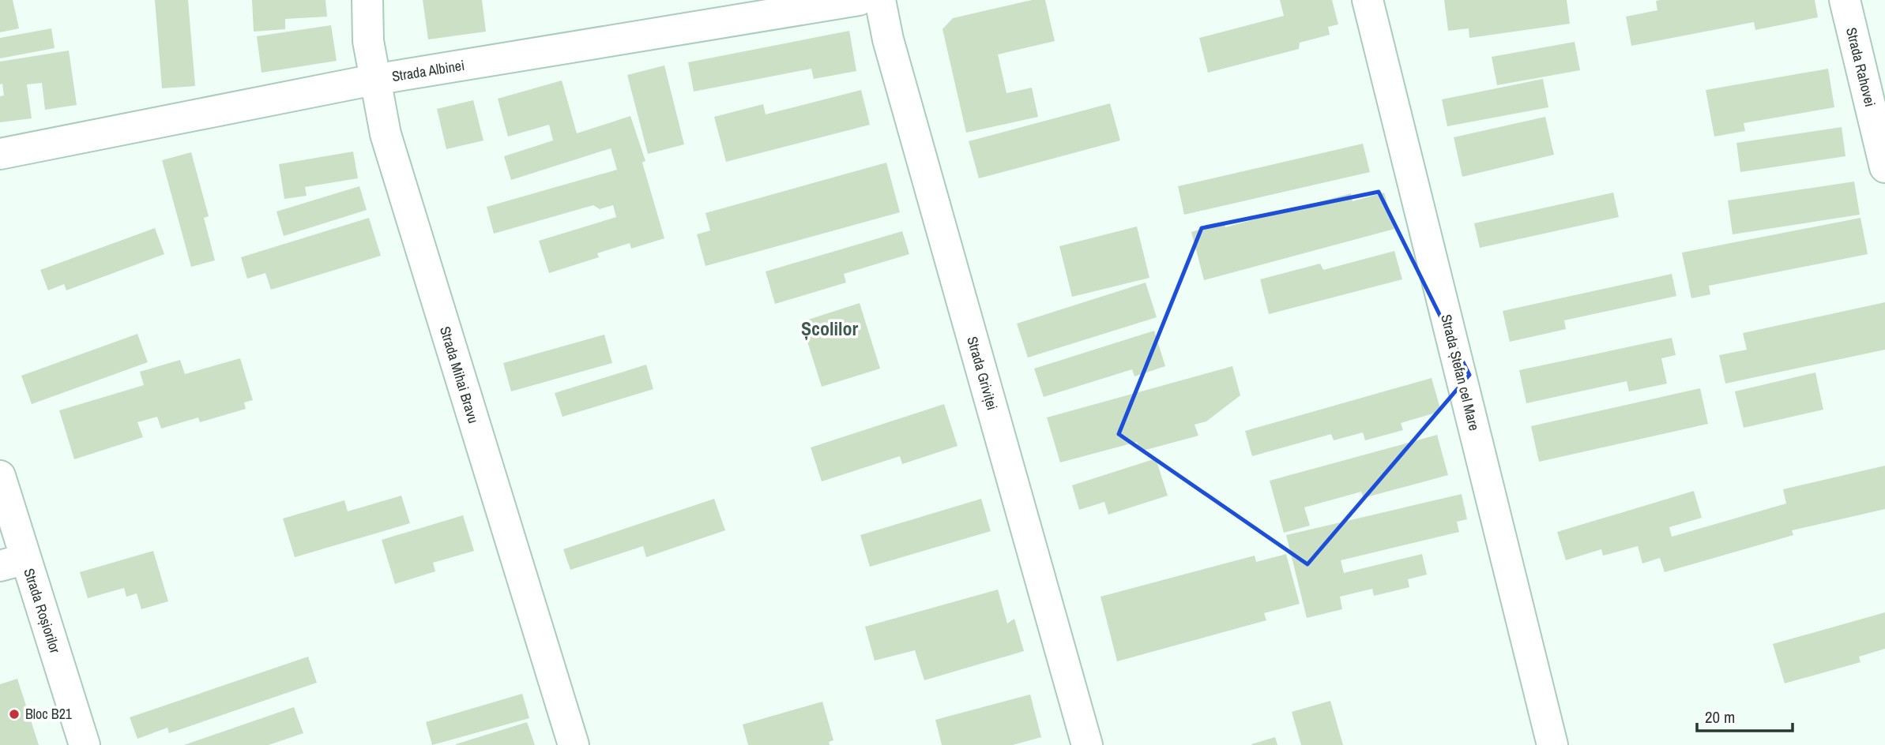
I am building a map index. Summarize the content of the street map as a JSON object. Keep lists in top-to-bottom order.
{
  "streets": {
    "street": [
      "Strada Rahovei",
      "Strada Albinei",
      "Strada Ștefan cel Mare",
      "Strada Griviței",
      "Strada Mihai Bravu",
      "Strada Roșiorilor"
    ]
  },
  "crossings": [
    ["Strada Albinei", "Strada Mihai Bravu"]
  ],
  "districts": ["Școlilor"],
  "places": ["Bloc B21"],
  "scale_bar": "20 m"
}
